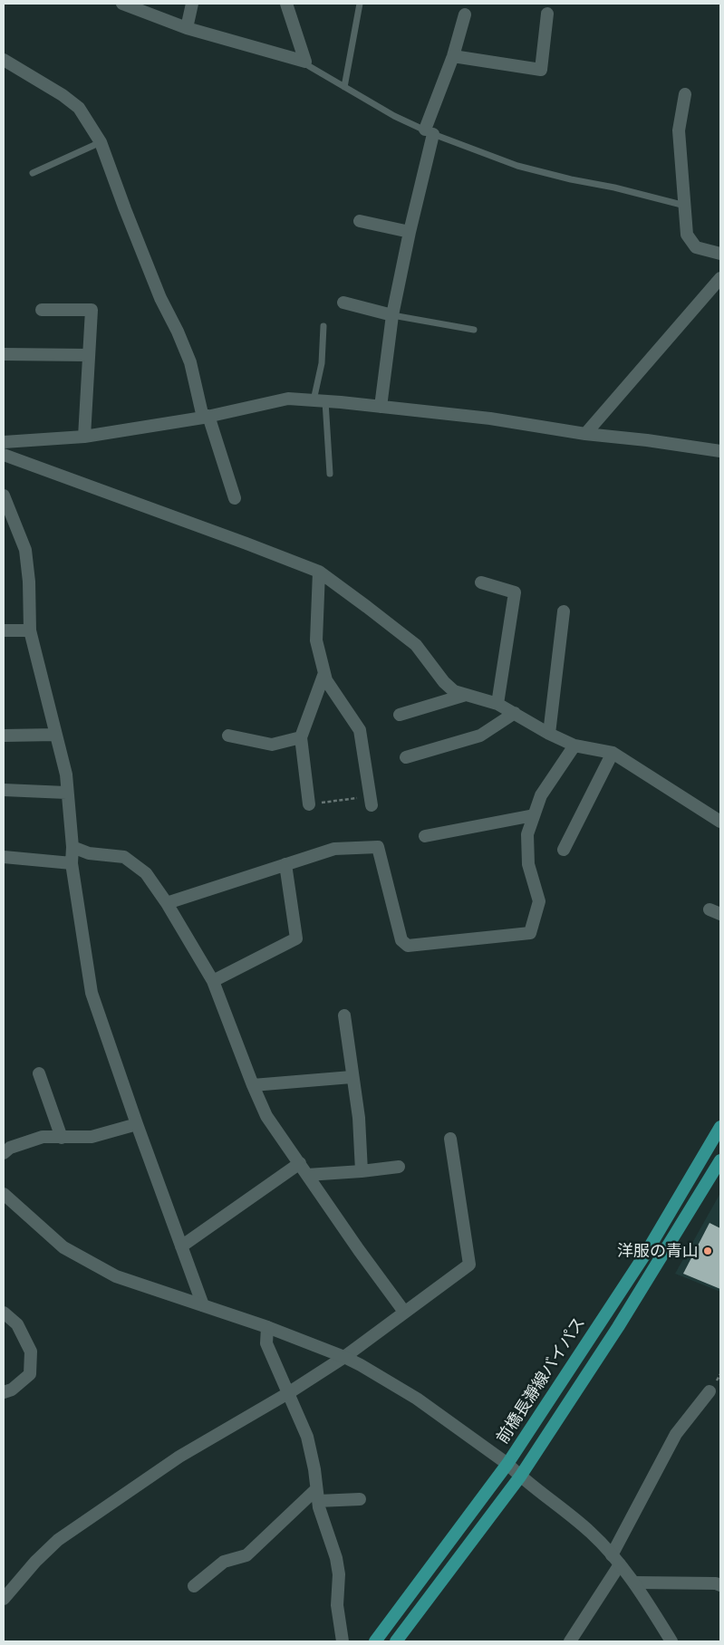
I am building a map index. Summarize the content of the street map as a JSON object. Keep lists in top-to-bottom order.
{
  "streets": {
    "main road": ["前橋長瀞線バイパス"]
  },
  "places": ["洋服の青山"]
}
